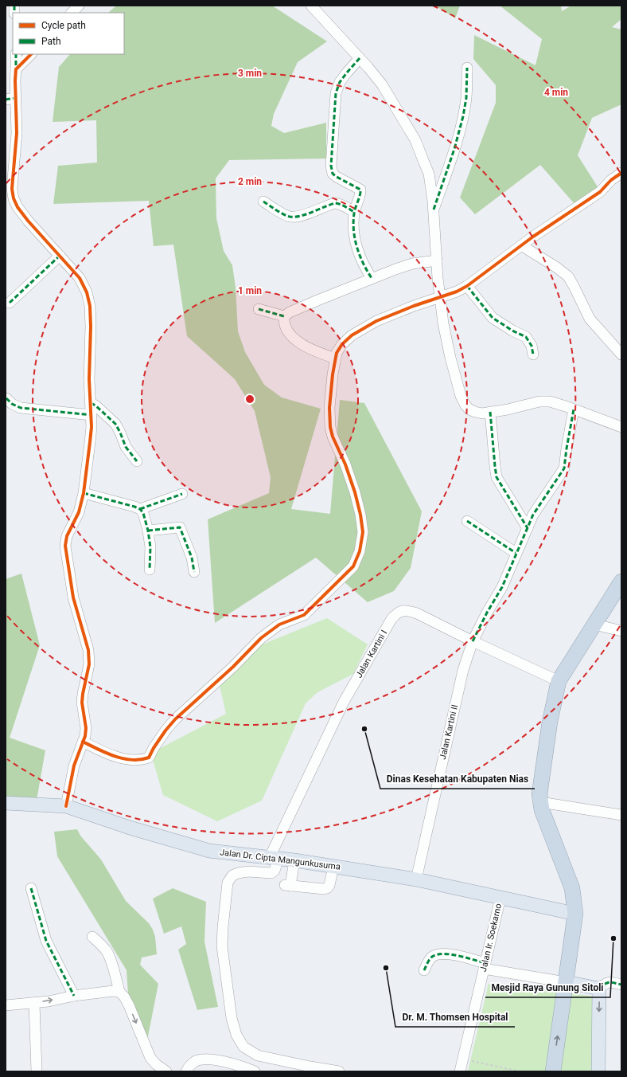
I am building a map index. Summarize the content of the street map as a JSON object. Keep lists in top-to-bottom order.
{
  "streets": {
    "main road": ["Jalan Dr. Cipta Mangunkusuma"],
    "street": ["Jalan Kartini I", "Jalan Kartini II", "Jalan Ir. Soekarno"]
  },
  "crossings": [
    ["Jalan Kartini I", "Jalan Kartini II"],
    ["Jalan Kartini I", "Jalan Dr. Cipta Mangunkusuma"],
    ["Jalan Kartini II", "Jalan Dr. Cipta Mangunkusuma"],
    ["Jalan Dr. Cipta Mangunkusuma", "Jalan Ir. Soekarno"]
  ],
  "places": ["Dinas Kesehatan Kabupaten Nias", "Mesjid Raya Gunung Sitoli", "Dr. M. Thomsen Hospital"],
  "legend": ["Cycle path", "Path"],
  "rings": [
    "3 min",
    "4 min",
    "2 min",
    "1 min"
  ]
}
